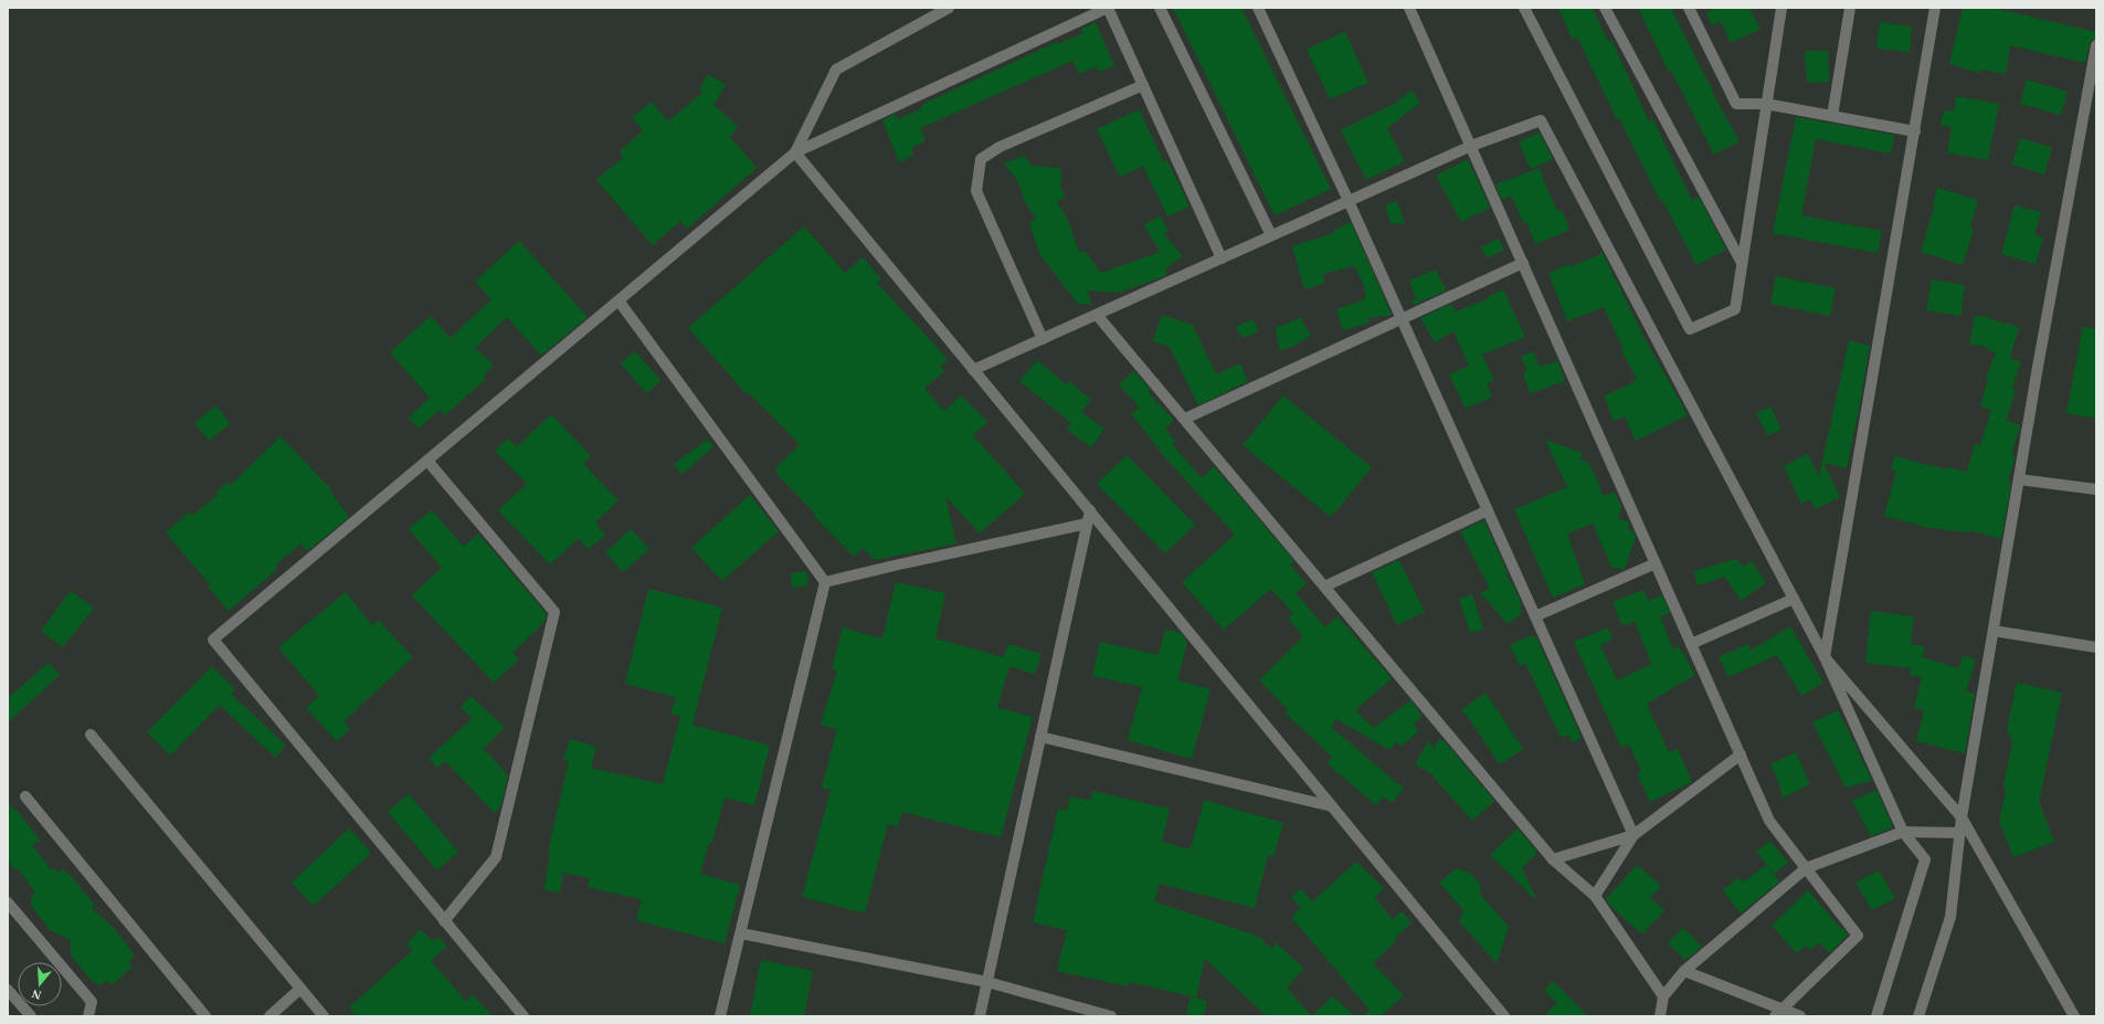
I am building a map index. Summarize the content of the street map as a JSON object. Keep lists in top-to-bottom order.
{
  "north": "bottom"
}
